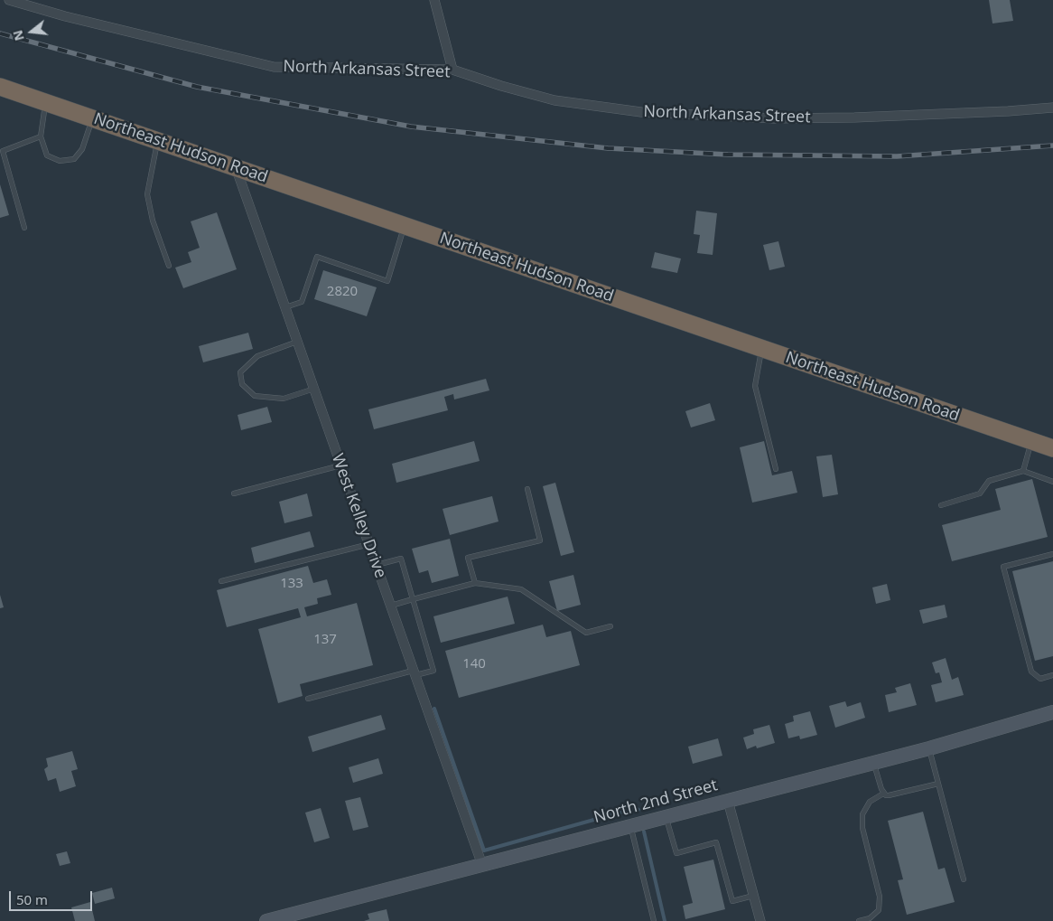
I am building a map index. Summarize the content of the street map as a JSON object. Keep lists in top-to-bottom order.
{
  "streets": {
    "highway": ["Northeast Hudson Road"],
    "main road": ["North 2nd Street"],
    "street": ["North Arkansas Street", "West Kelley Drive"]
  },
  "crossings": [
    ["Northeast Hudson Road", "West Kelley Drive"],
    ["West Kelley Drive", "North 2nd Street"]
  ],
  "house_numbers": [
    "2820",
    "133",
    "137",
    "140"
  ],
  "scale_bar": "50 m",
  "north": "left"
}
